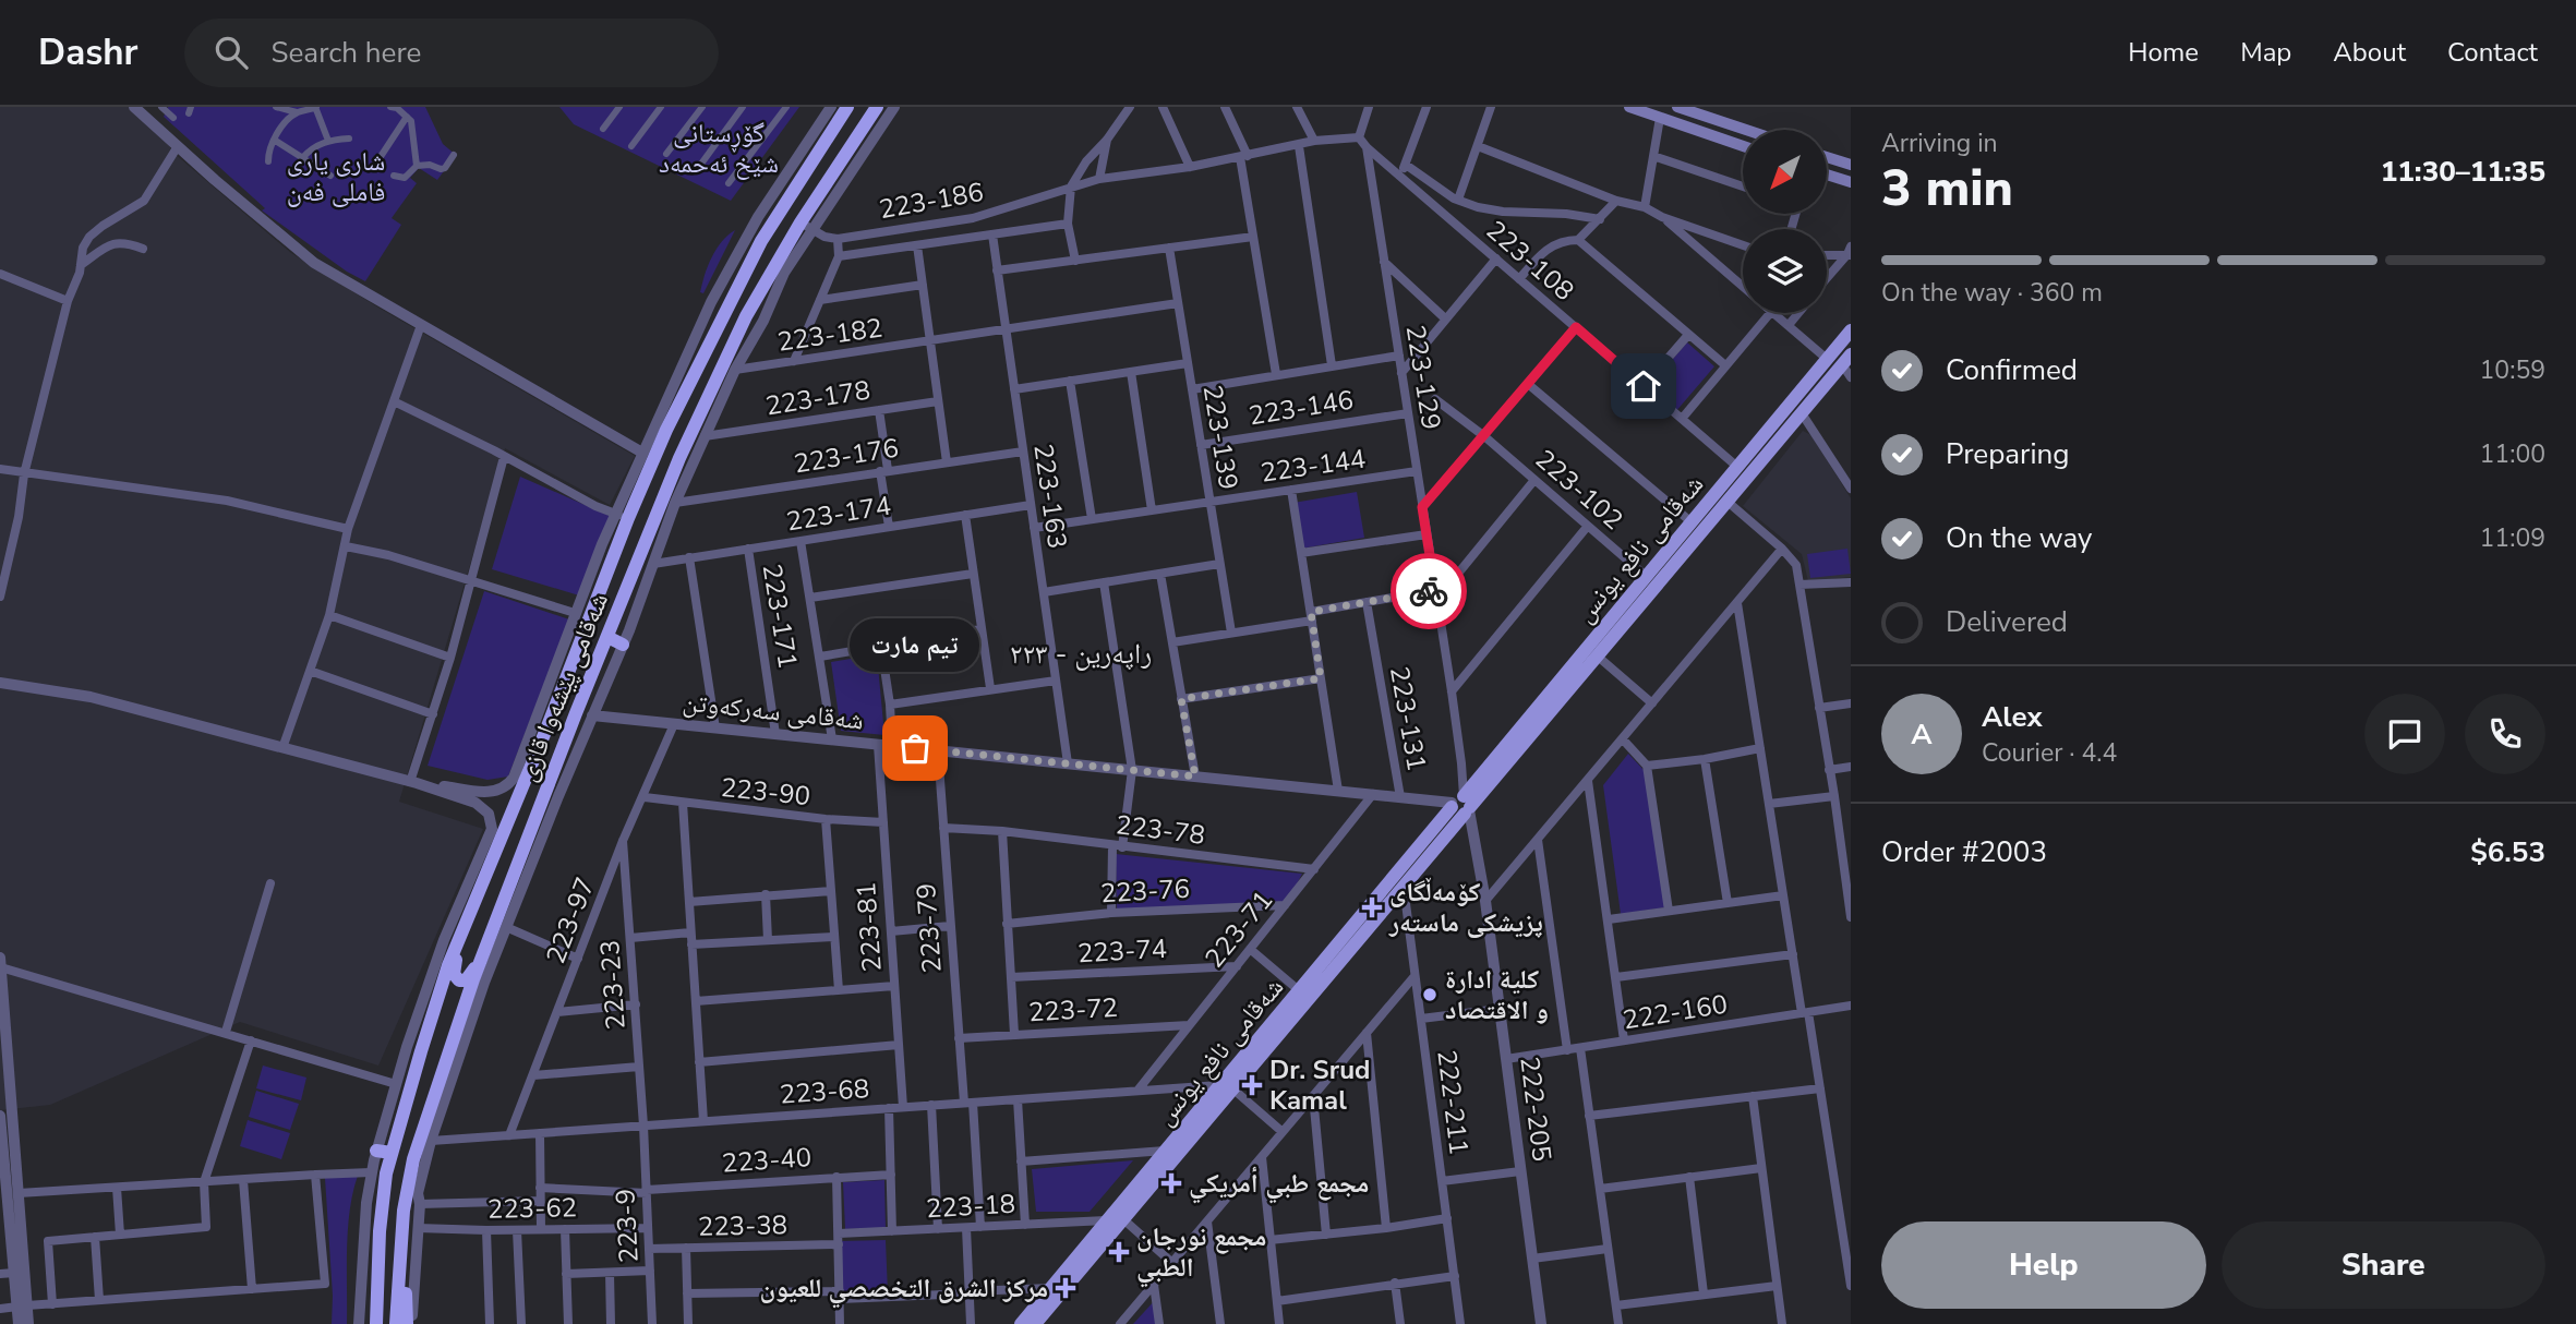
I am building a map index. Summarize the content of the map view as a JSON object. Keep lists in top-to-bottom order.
{
  "streets": {
    "highway": ["شەقامی پێشەوا قازی"],
    "main road": ["شەقامی نافع یونس"],
    "street": [
      "223-186",
      "223-108",
      "223-182",
      "223-129",
      "223-178",
      "223-146",
      "223-139",
      "223-176",
      "223-144",
      "223-102",
      "223-163",
      "223-174",
      "223-171",
      "شەقامی سەرکەوتن",
      "223-131",
      "223-90",
      "223-78",
      "223-76",
      "223-97",
      "223-81",
      "223-79",
      "223-71",
      "223-74",
      "223-23",
      "223-72",
      "222-160",
      "223-68",
      "222-211",
      "222-205",
      "223-40",
      "223-18",
      "223-62",
      "223-9",
      "223-38"
    ]
  },
  "crossings": [
    ["223-186", "223-108"],
    ["223-186", "شەقامی پێشەوا قازی"],
    ["223-108", "223-129"],
    ["223-108", "شەقامی نافع یونس"],
    ["223-182", "223-139"],
    ["223-182", "223-163"],
    ["223-129", "223-146"],
    ["223-129", "223-144"],
    ["223-129", "شەقامی نافع یونس"],
    ["223-129", "شەقامی سەرکەوتن"],
    ["223-129", "222-205"],
    ["223-146", "223-139"],
    ["223-139", "223-144"],
    ["223-176", "223-163"],
    ["223-144", "223-163"],
    ["223-102", "شەقامی نافع یونس"],
    ["223-163", "223-174"],
    ["223-163", "شەقامی سەرکەوتن"],
    ["223-174", "223-171"],
    ["شەقامی نافع یونس", "شەقامی سەرکەوتن"],
    ["شەقامی نافع یونس", "223-68"],
    ["شەقامی نافع یونس", "222-211"],
    ["شەقامی نافع یونس", "222-205"],
    ["شەقامی نافع یونس", "223-18"],
    ["223-171", "شەقامی سەرکەوتن"],
    ["شەقامی سەرکەوتن", "223-131"],
    ["شەقامی سەرکەوتن", "223-97"],
    ["شەقامی سەرکەوتن", "223-81"],
    ["شەقامی سەرکەوتن", "223-79"],
    ["شەقامی سەرکەوتن", "223-71"],
    ["شەقامی سەرکەوتن", "222-205"],
    ["223-90", "223-97"],
    ["223-90", "223-81"],
    ["223-78", "223-79"],
    ["223-78", "223-71"],
    ["223-76", "223-71"],
    ["223-97", "223-23"],
    ["223-97", "223-68"],
    ["223-81", "223-68"],
    ["223-79", "223-72"],
    ["223-79", "223-68"],
    ["223-71", "223-74"],
    ["223-71", "223-72"],
    ["223-71", "223-68"],
    ["223-23", "223-68"],
    ["223-23", "223-9"],
    ["222-160", "222-205"],
    ["223-68", "223-9"],
    ["223-40", "223-9"],
    ["223-18", "223-38"],
    ["223-62", "223-9"],
    ["223-9", "223-38"]
  ],
  "districts": ["راپەرین - ٢٢٣"],
  "parks": ["گۆڕستانی شێخ ئەحمەد", "شاری یاری فاملی فەن"],
  "places": {
    "other": ["تیم مارت", "كلية ادارة و الاقتصاد"],
    "health": [
      "کۆمەڵگای پزیشکی ماستەر",
      "Dr. Srud Kamal",
      "مجمع طبي أمریکي",
      "مجمع نورجان الطبي",
      "مركز الشرق التخصصي للعيون"
    ]
  },
  "north": "bottom left",
  "page": {
    "header": "Dashr",
    "search": "Search here",
    "nav": [
      "Home",
      "Map",
      "About",
      "Contact"
    ],
    "heading": ["3 min", "Arriving in", "11:30–11:35"],
    "panel": [
      "Alex",
      "Courier · 4.4",
      "Order #2003",
      "$6.53"
    ],
    "bar": "On the way · 360 m",
    "list": [
      ["Confirmed", "10:59"],
      ["Preparing", "11:00"],
      ["On the way", "11:09"],
      "Delivered"
    ],
    "bubble": "تیم مارت",
    "round": "A",
    "buttons": ["Help", "Share"]
  }
}
